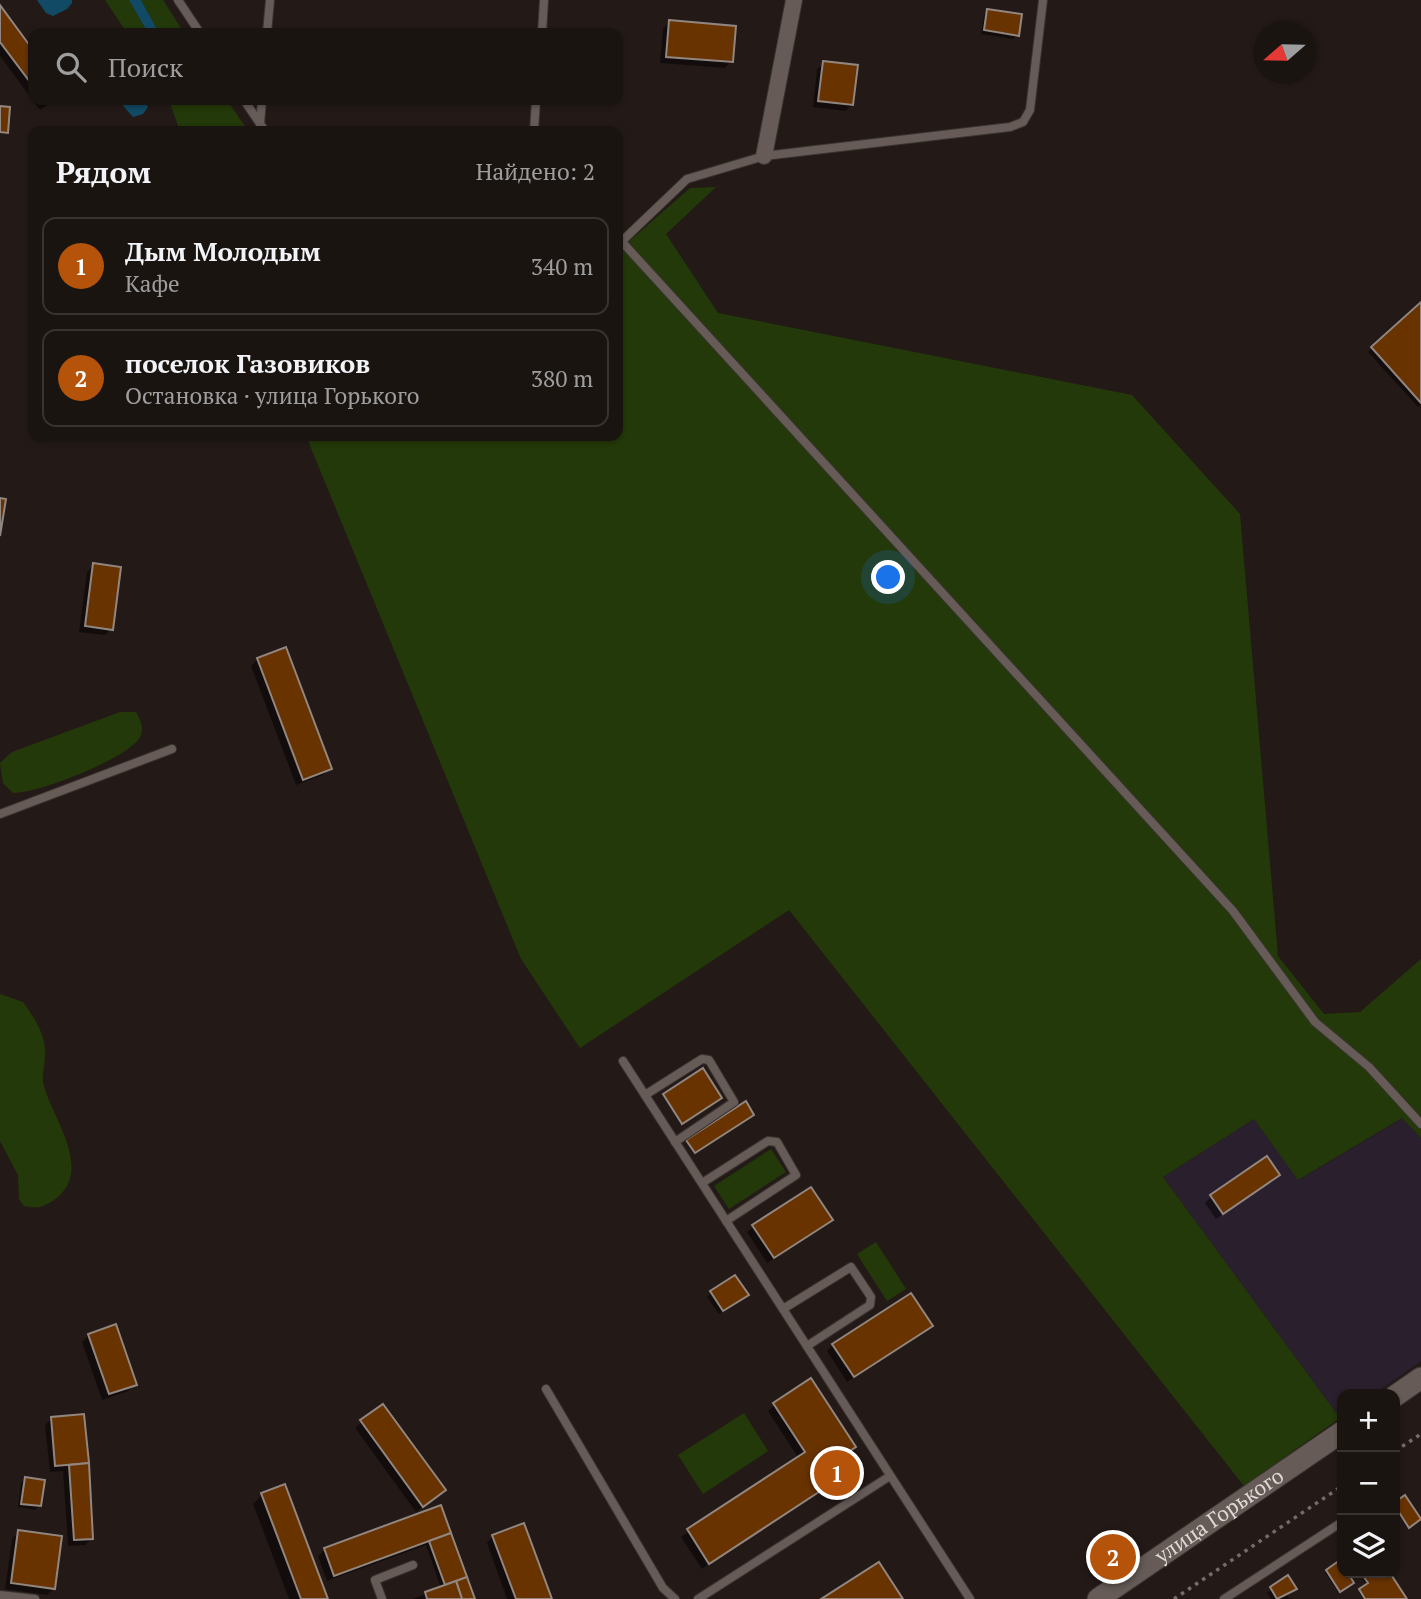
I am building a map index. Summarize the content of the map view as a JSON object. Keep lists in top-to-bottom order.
{
  "streets": {
    "main road": ["улица Горького"]
  },
  "north": "left",
  "page": {
    "search": "Поиск",
    "heading": ["Рядом", "Найдено: 2"],
    "list": [
      {
        "mark": "1",
        "name": "Дым Молодым",
        "note": "Кафе",
        "value": "340 m"
      },
      {
        "mark": "2",
        "name": "поселок Газовиков",
        "note": "Остановка · улица Горького",
        "value": "380 m"
      }
    ],
    "map_buttons": ["+", "−"],
    "pins": ["1", "2"]
  }
}
